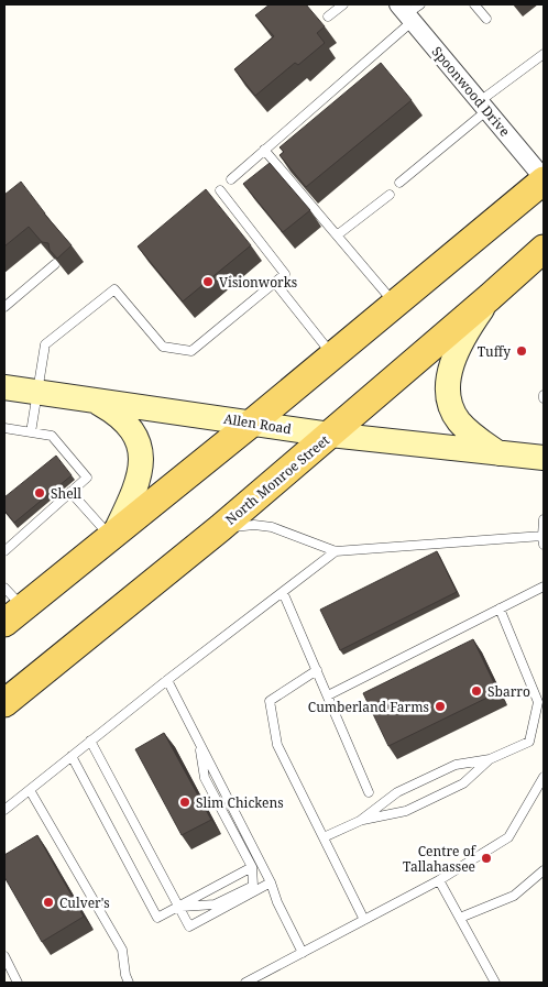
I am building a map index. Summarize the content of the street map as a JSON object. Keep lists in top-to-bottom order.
{
  "streets": {
    "main road": ["North Monroe Street"],
    "street": ["Spoonwood Drive", "Allen Road"]
  },
  "crossings": [
    ["Allen Road", "North Monroe Street"]
  ],
  "places": [
    "Visionworks",
    "Tuffy",
    "Shell",
    "Sbarro",
    "Cumberland Farms",
    "Slim Chickens",
    "Centre of Tallahassee",
    "Culver's"
  ]
}
